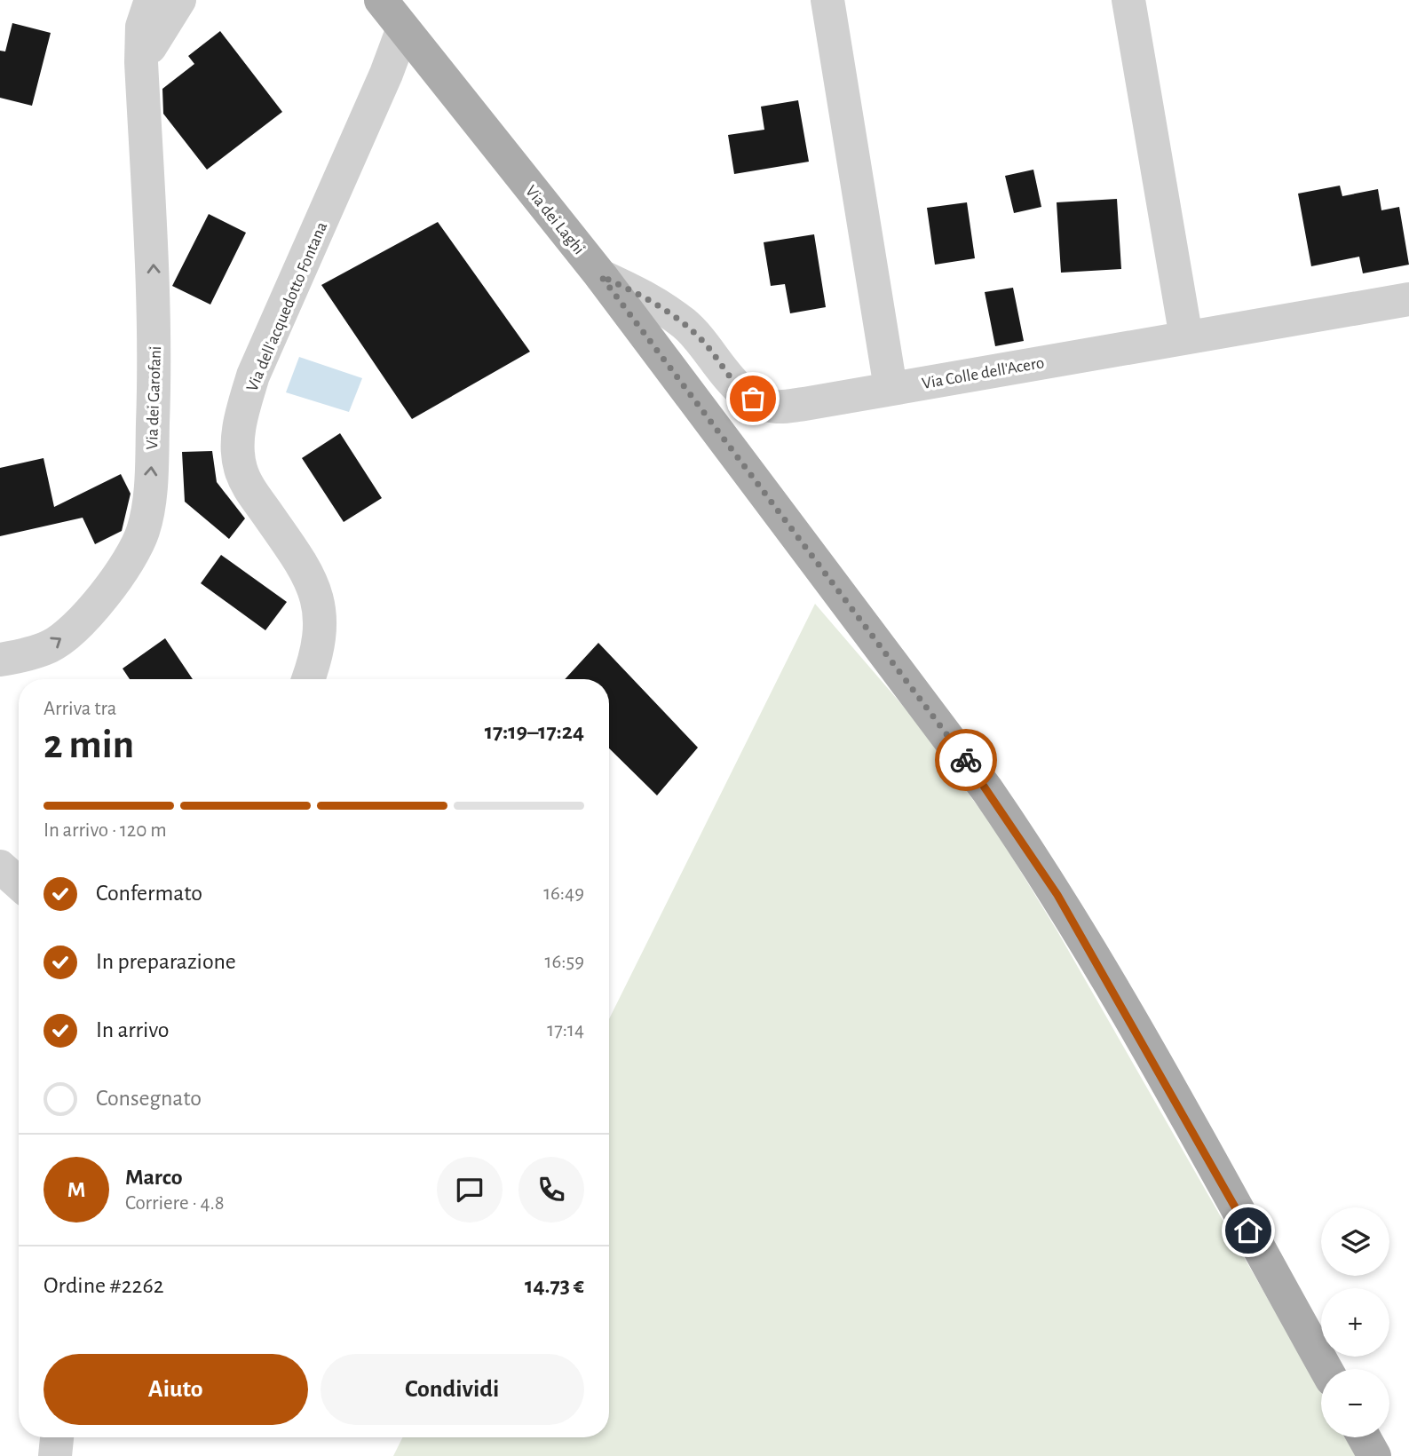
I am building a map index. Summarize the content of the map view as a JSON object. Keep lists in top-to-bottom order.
{
  "streets": {
    "main road": ["Via dei Laghi"],
    "street": ["Via dell'acquedotto Fontana", "Via Colle dell'Acero", "Via dei Garofani"]
  },
  "crossings": [
    ["Via dei Laghi", "Via dell'acquedotto Fontana"],
    ["Via dei Laghi", "Via Colle dell'Acero"]
  ],
  "one_way": ["Via dei Garofani"],
  "page": {
    "heading": ["2 min", "Arriva tra", "17:19–17:24"],
    "panel": [
      "Marco",
      "Corriere · 4.8",
      "Ordine #2262",
      "14.73 €"
    ],
    "bar": "In arrivo · 120 m",
    "list": [
      ["Confermato", "16:49"],
      ["In preparazione", "16:59"],
      ["In arrivo", "17:14"],
      "Consegnato"
    ],
    "round": "M",
    "map_buttons": ["+", "−"],
    "buttons": ["Aiuto", "Condividi"]
  }
}
